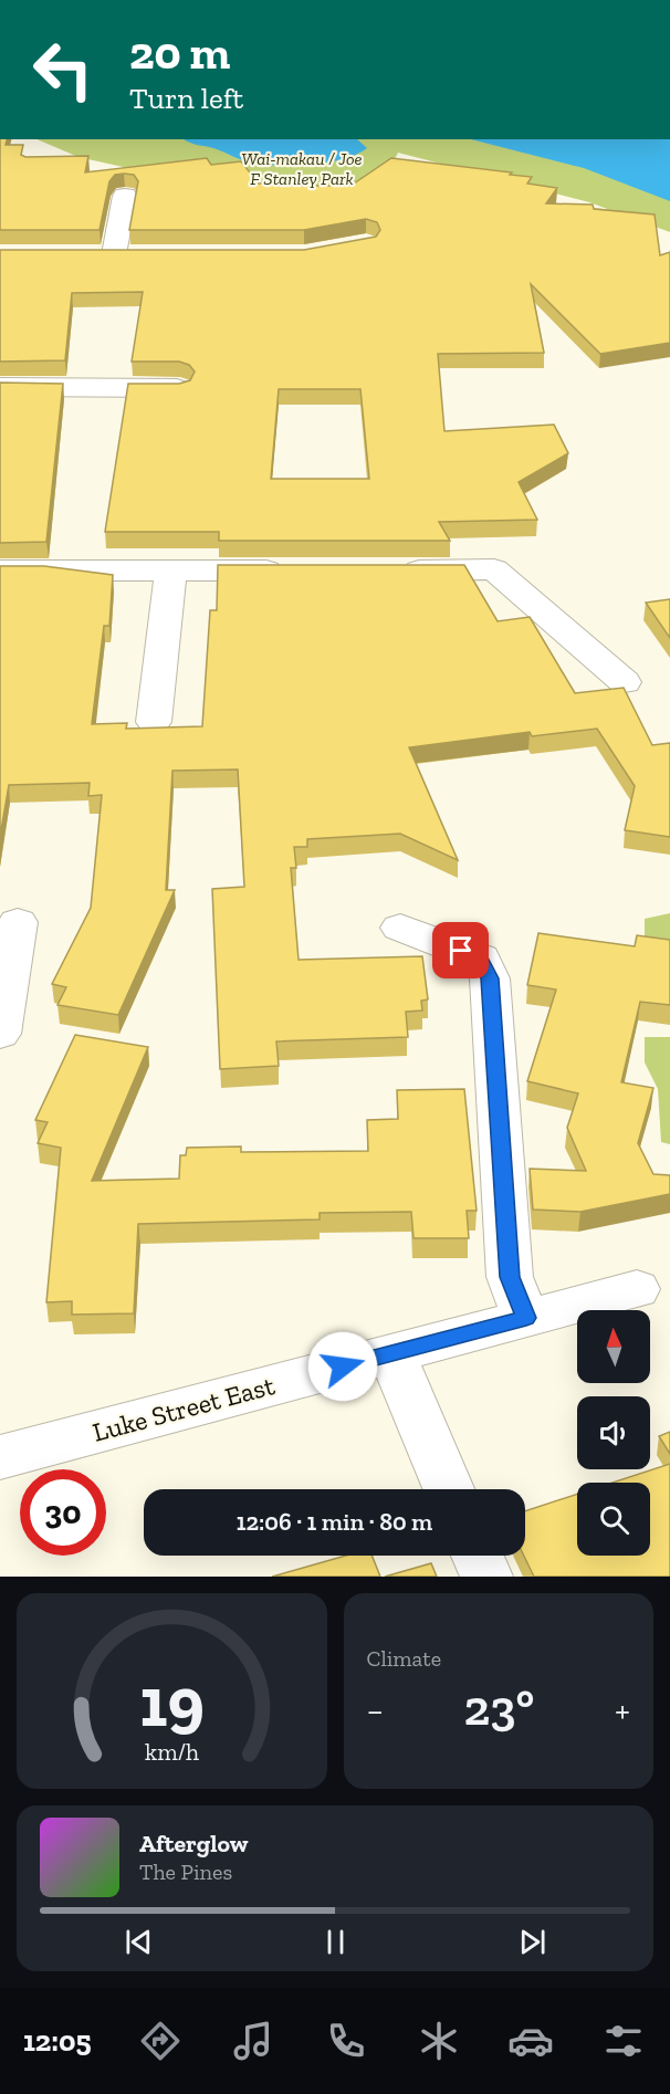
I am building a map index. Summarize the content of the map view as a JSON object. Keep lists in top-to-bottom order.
{
  "streets": {
    "street": ["Luke Street East"]
  },
  "parks": ["Wai-makau / Joe F Stanley Park"],
  "north": "top",
  "page": {
    "turn": ["20 m", "Turn left"],
    "limit": "30",
    "trip": "12:06 · 1 min · 80 m",
    "tile": "Climate",
    "heat": ["−", "23°", "+"],
    "song": ["Afterglow", "The Pines"],
    "tabs": "12:05",
    "gauge": ["19", "km/h"]
  }
}
